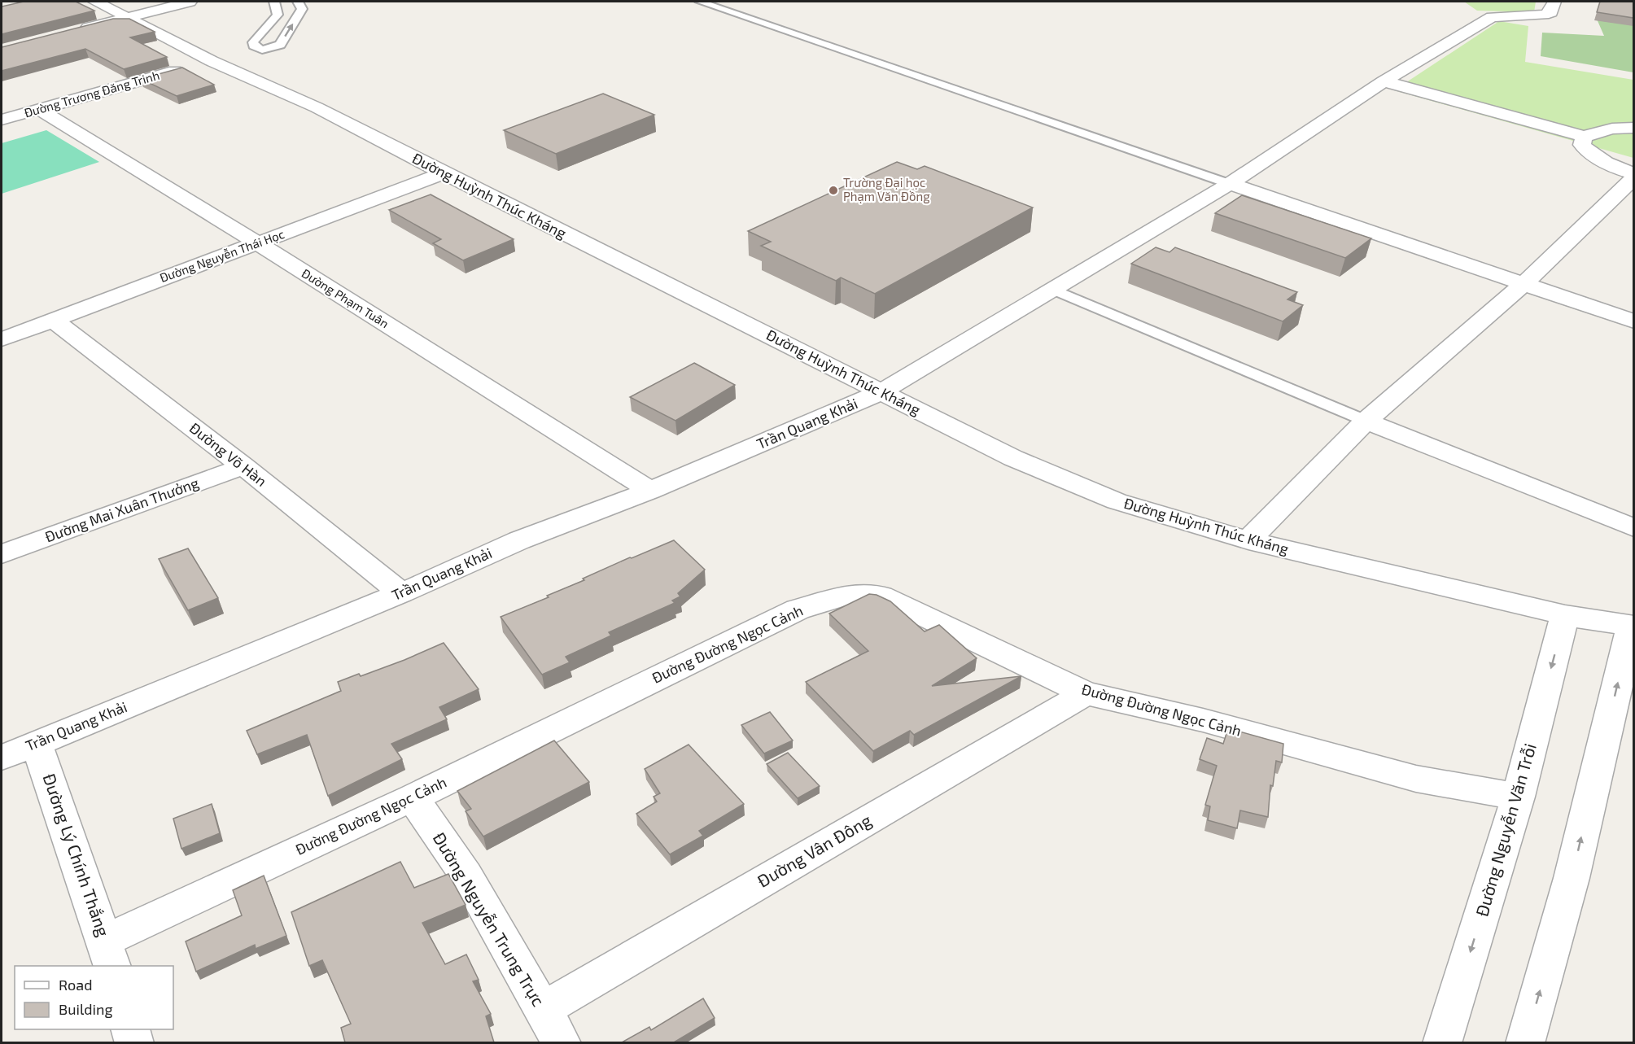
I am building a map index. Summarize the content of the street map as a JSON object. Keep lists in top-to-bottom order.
{
  "streets": {
    "street": [
      "Đường Trương Đăng Trinh",
      "Đường Huỳnh Thúc Kháng",
      "Đường Nguyễn Thái Học",
      "Đường Phạm Tuân",
      "Trần Quang Khải",
      "Đường Võ Hàn",
      "Đường Mai Xuân Thưởng",
      "Đường Đường Ngọc Cảnh",
      "Đường Nguyễn Văn Trỗi",
      "Đường Vân Đông",
      "Đường Lý Chính Thắng",
      "Đường Nguyễn Trung Trực"
    ]
  },
  "crossings": [
    ["Đường Trương Đăng Trinh", "Đường Huỳnh Thúc Kháng"],
    ["Đường Trương Đăng Trinh", "Đường Phạm Tuân"],
    ["Đường Huỳnh Thúc Kháng", "Đường Nguyễn Thái Học"],
    ["Đường Huỳnh Thúc Kháng", "Trần Quang Khải"],
    ["Đường Huỳnh Thúc Kháng", "Đường Nguyễn Văn Trỗi"],
    ["Đường Nguyễn Thái Học", "Đường Phạm Tuân"],
    ["Đường Nguyễn Thái Học", "Đường Võ Hàn"],
    ["Đường Phạm Tuân", "Trần Quang Khải"],
    ["Trần Quang Khải", "Đường Võ Hàn"],
    ["Trần Quang Khải", "Đường Lý Chính Thắng"],
    ["Đường Võ Hàn", "Đường Mai Xuân Thưởng"],
    ["Đường Đường Ngọc Cảnh", "Đường Nguyễn Văn Trỗi"],
    ["Đường Đường Ngọc Cảnh", "Đường Vân Đông"],
    ["Đường Đường Ngọc Cảnh", "Đường Lý Chính Thắng"],
    ["Đường Đường Ngọc Cảnh", "Đường Nguyễn Trung Trực"],
    ["Đường Vân Đông", "Đường Nguyễn Trung Trực"]
  ],
  "places": ["Trường Đại học Phạm Văn Đồng"],
  "legend": ["Road", "Building"]
}
